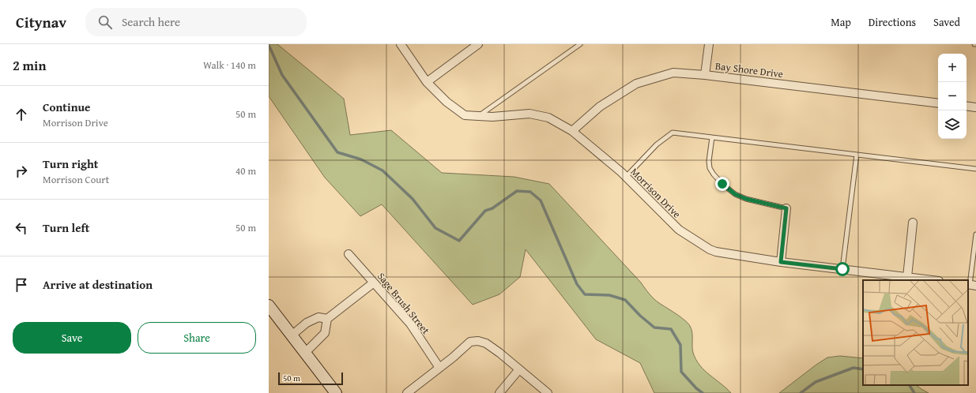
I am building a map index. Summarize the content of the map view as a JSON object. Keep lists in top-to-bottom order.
{
  "streets": {
    "street": ["Bay Shore Drive", "Morrison Drive", "Sage Brush Street"]
  },
  "crossings": [
    ["Bay Shore Drive", "Morrison Drive"]
  ],
  "scale_bar": "50 m",
  "page": {
    "header": "Citynav",
    "search": "Search here",
    "nav": ["Map", "Directions", "Saved"],
    "heading": ["2 min", "Walk · 140 m"],
    "map_buttons": ["+", "−"],
    "list": [
      ["Continue", "Morrison Drive", "50 m"],
      ["Turn right", "Morrison Court", "40 m"],
      ["Turn left", "50 m"],
      "Arrive at destination"
    ],
    "buttons": ["Save", "Share"],
    "scale": "50 m"
  }
}
